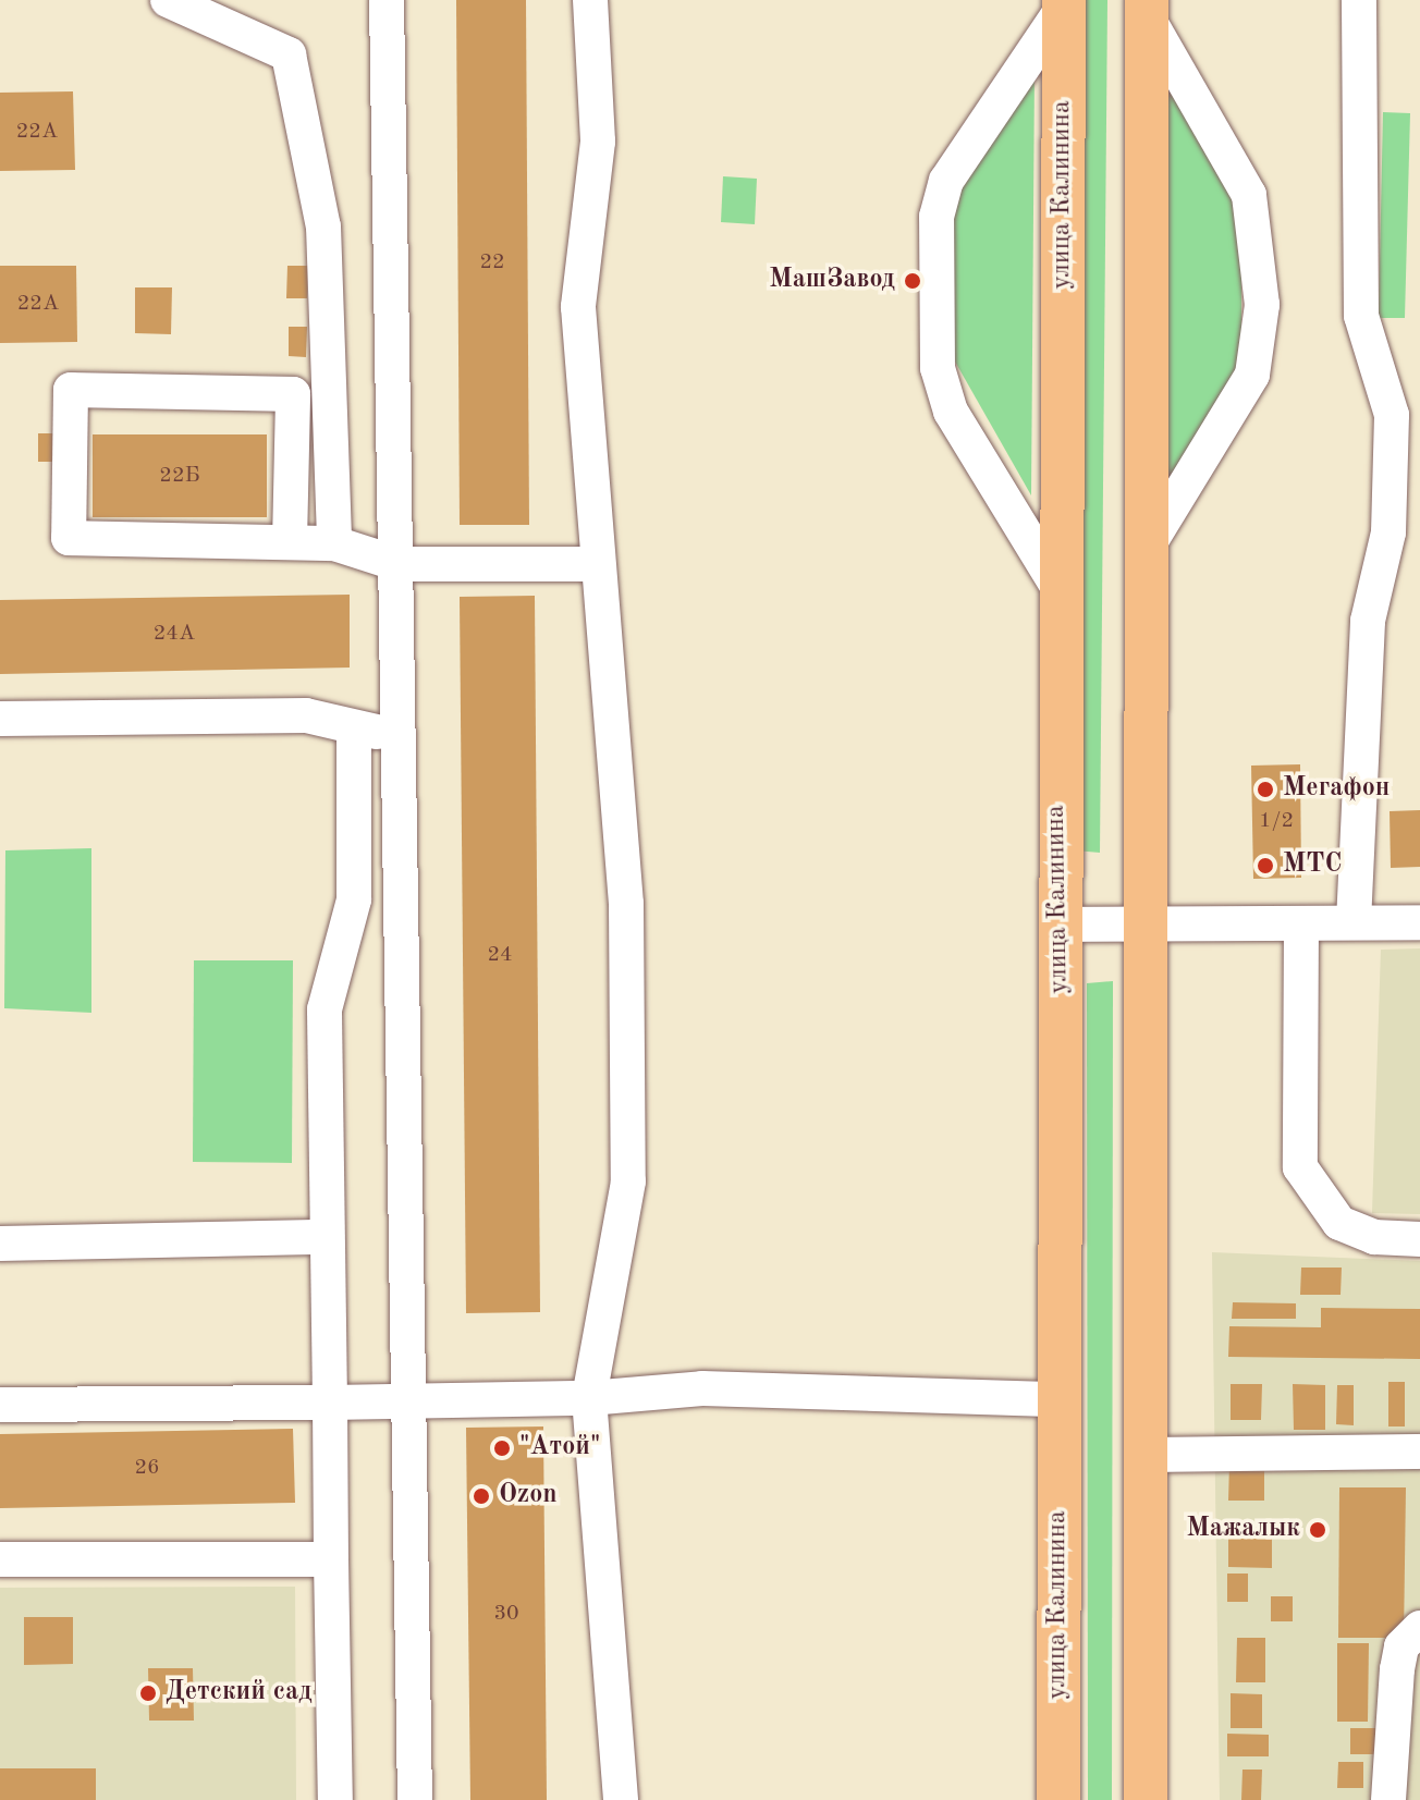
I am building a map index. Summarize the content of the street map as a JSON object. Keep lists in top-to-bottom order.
{
  "streets": {
    "main road": ["улица Калинина"]
  },
  "places": [
    "МашЗавод",
    "Мегафон",
    "МТС",
    "\"Атой\"",
    "Ozon",
    "Мажалык",
    "Детский сад"
  ],
  "house_numbers": [
    "22А",
    "22",
    "22А",
    "22Б",
    "24А",
    "1/2",
    "24",
    "26",
    "30"
  ]
}
